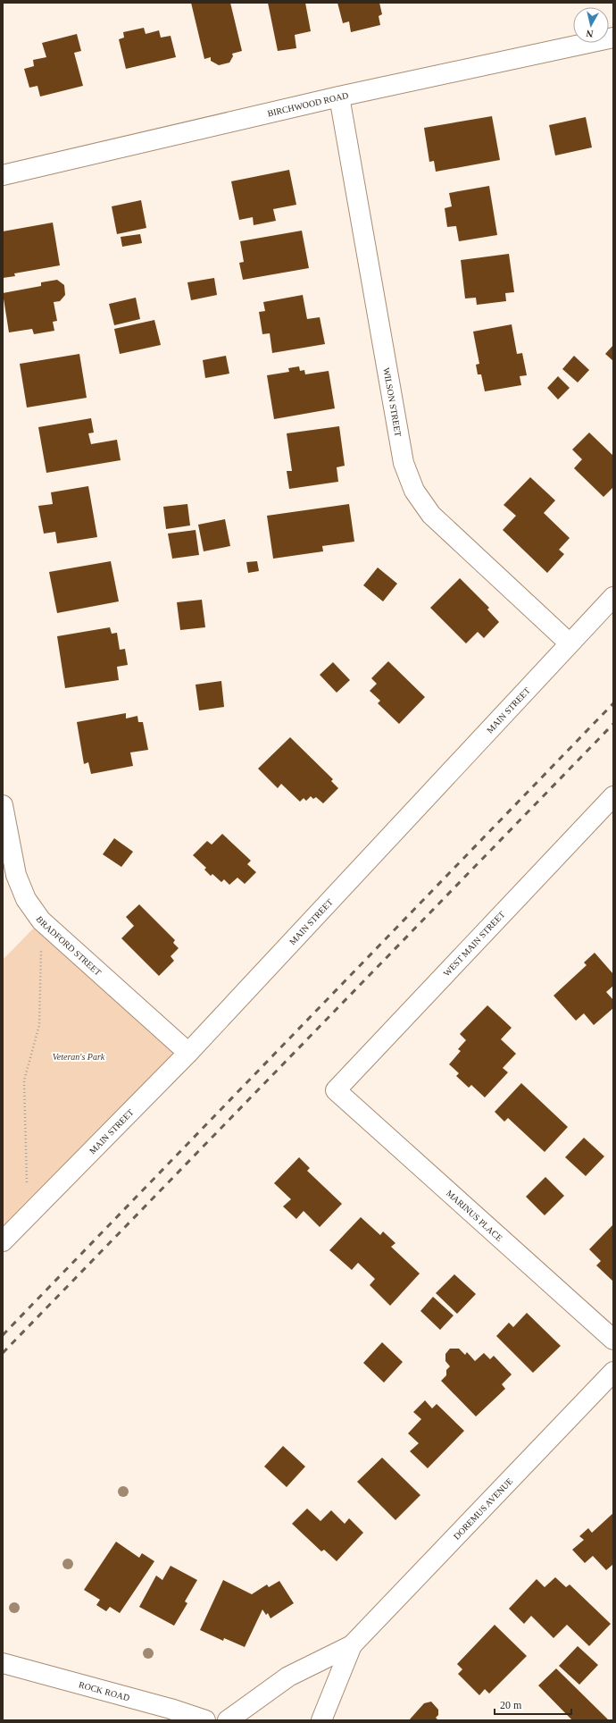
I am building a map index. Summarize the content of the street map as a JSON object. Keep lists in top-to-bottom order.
{
  "streets": {
    "street": [
      "BIRCHWOOD ROAD",
      "WILSON STREET",
      "MAIN STREET",
      "WEST MAIN STREET",
      "BRADFORD STREET",
      "MARINUS PLACE",
      "DOREMUS AVENUE",
      "ROCK ROAD"
    ]
  },
  "crossings": [
    ["BIRCHWOOD ROAD", "WILSON STREET"],
    ["WILSON STREET", "MAIN STREET"],
    ["MAIN STREET", "BRADFORD STREET"],
    ["WEST MAIN STREET", "MARINUS PLACE"]
  ],
  "parks": ["Veteran's Park"],
  "scale_bar": "20 m",
  "north": "bottom"
}
